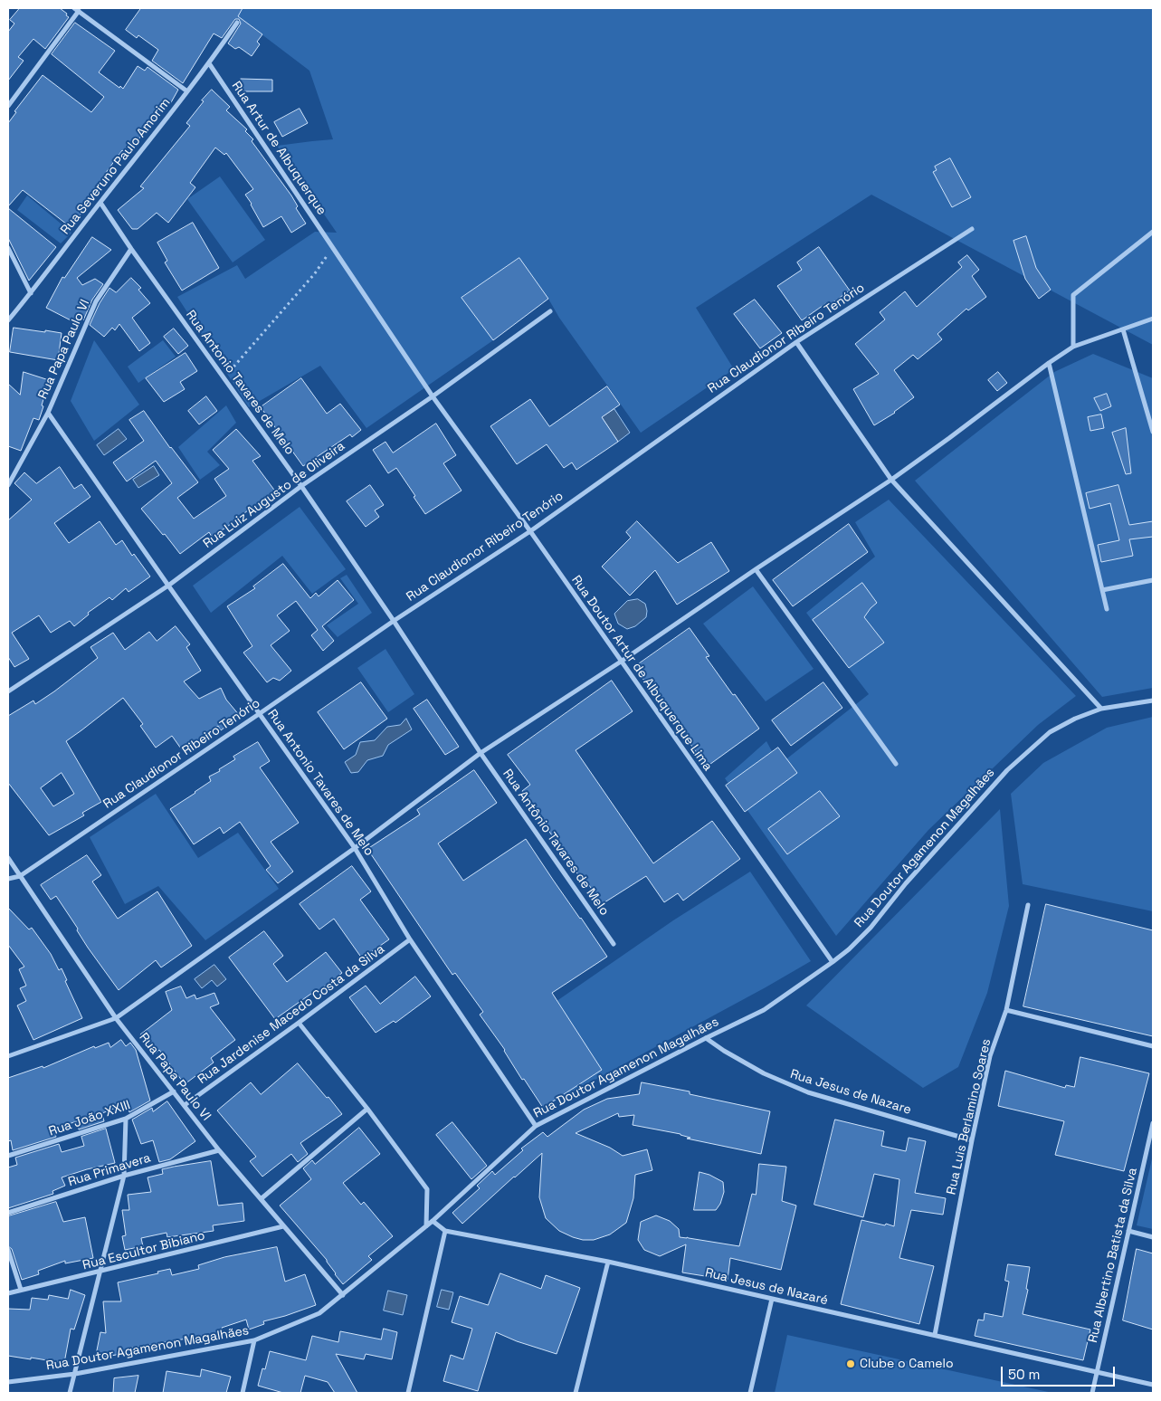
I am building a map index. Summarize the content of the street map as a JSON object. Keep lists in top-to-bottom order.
{
  "streets": {
    "street": [
      "Rua Artur de Albuquerque",
      "Rua Severuno Paulo Amorim",
      "Rua Claudionor Ribeiro Tenório",
      "Rua Papa Paulo VI",
      "Rua Antonio Tavares de Melo",
      "Rua Luiz Augusto de Oliveira",
      "Rua Doutor Artur de Albuquerque Lima",
      "Rua Antônio Tavares de Melo",
      "Rua Doutor Agamenon Magalhães",
      "Rua Jardenise Macedo Costa da Silva",
      "Rua Jesus de Nazare",
      "Rua Luis Berlamino Soares",
      "Rua João XXIII",
      "Rua Primavera",
      "Rua Escultor Bibiano",
      "Rua Albertino Batista da Silva",
      "Rua Jesus de Nazaré"
    ]
  },
  "crossings": [
    ["Rua Artur de Albuquerque", "Rua Severuno Paulo Amorim"],
    ["Rua Artur de Albuquerque", "Rua Luiz Augusto de Oliveira"],
    ["Rua Artur de Albuquerque", "Rua Doutor Artur de Albuquerque Lima"],
    ["Rua Severuno Paulo Amorim", "Rua Antonio Tavares de Melo"],
    ["Rua Claudionor Ribeiro Tenório", "Rua Papa Paulo VI"],
    ["Rua Claudionor Ribeiro Tenório", "Rua Antonio Tavares de Melo"],
    ["Rua Claudionor Ribeiro Tenório", "Rua Doutor Artur de Albuquerque Lima"],
    ["Rua Claudionor Ribeiro Tenório", "Rua Antônio Tavares de Melo"],
    ["Rua Papa Paulo VI", "Rua Antonio Tavares de Melo"],
    ["Rua Papa Paulo VI", "Rua Doutor Agamenon Magalhães"],
    ["Rua Papa Paulo VI", "Rua Jardenise Macedo Costa da Silva"],
    ["Rua Papa Paulo VI", "Rua João XXIII"],
    ["Rua Papa Paulo VI", "Rua Primavera"],
    ["Rua Papa Paulo VI", "Rua Escultor Bibiano"],
    ["Rua Antonio Tavares de Melo", "Rua Luiz Augusto de Oliveira"],
    ["Rua Antonio Tavares de Melo", "Rua Antônio Tavares de Melo"],
    ["Rua Antonio Tavares de Melo", "Rua Doutor Agamenon Magalhães"],
    ["Rua Antonio Tavares de Melo", "Rua Jardenise Macedo Costa da Silva"],
    ["Rua Luiz Augusto de Oliveira", "Rua Doutor Artur de Albuquerque Lima"],
    ["Rua Doutor Artur de Albuquerque Lima", "Rua Doutor Agamenon Magalhães"],
    ["Rua Doutor Agamenon Magalhães", "Rua Jesus de Nazare"],
    ["Rua Doutor Agamenon Magalhães", "Rua Jesus de Nazaré"],
    ["Rua Jesus de Nazare", "Rua Luis Berlamino Soares"],
    ["Rua Luis Berlamino Soares", "Rua Jesus de Nazaré"],
    ["Rua Albertino Batista da Silva", "Rua Jesus de Nazaré"]
  ],
  "places": ["Clube o Camelo"],
  "scale_bar": "50 m"
}
